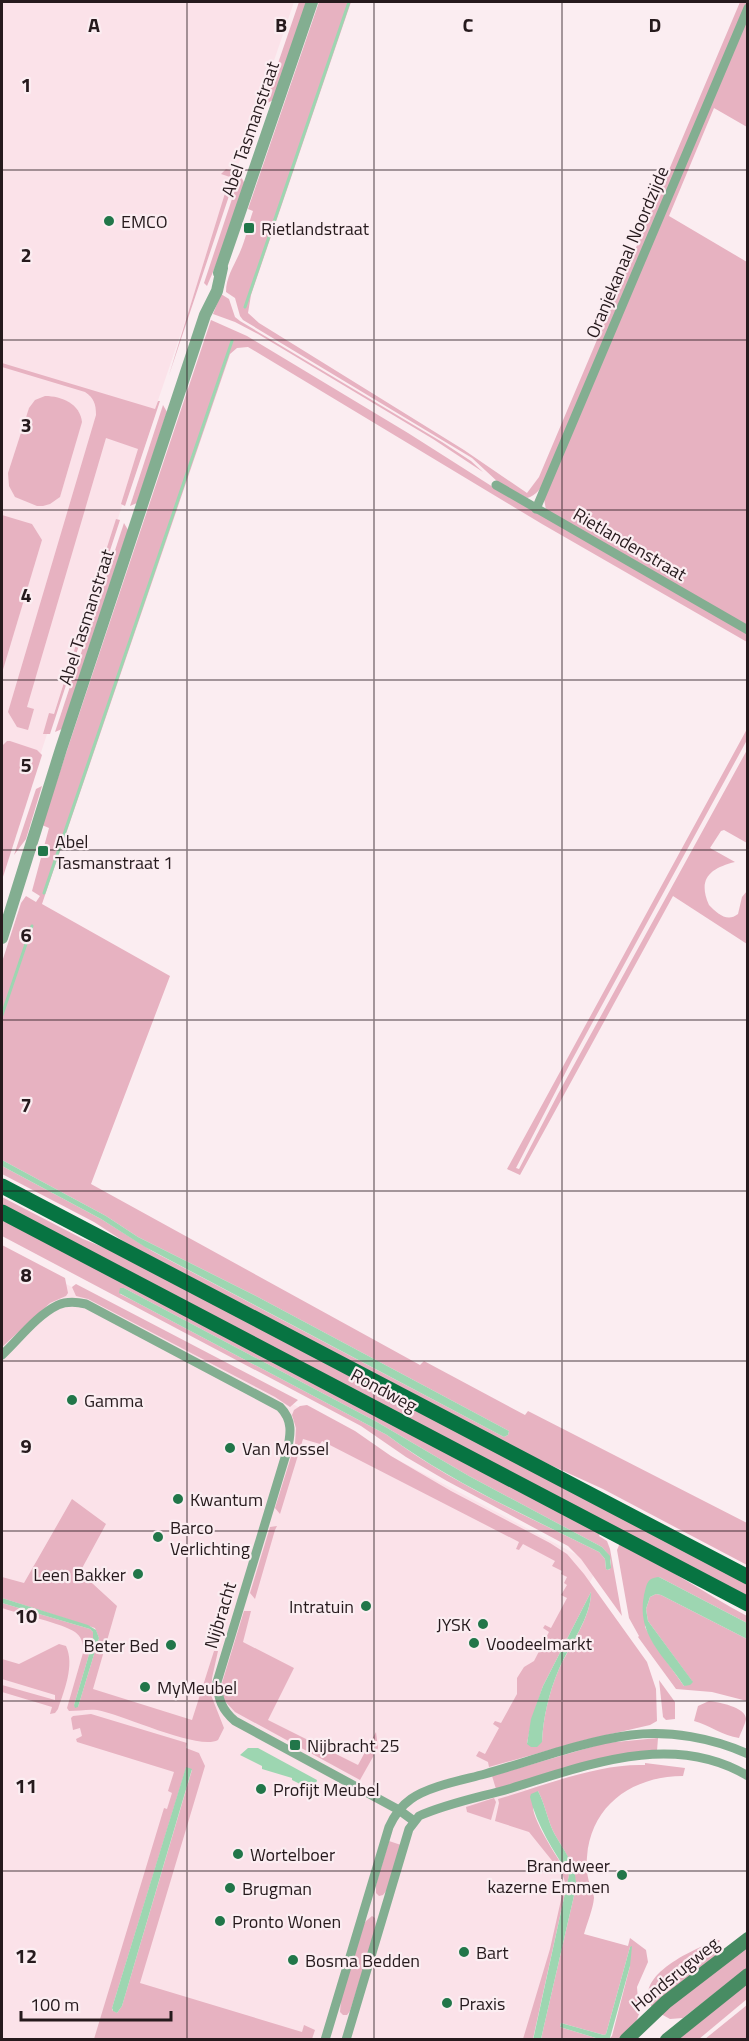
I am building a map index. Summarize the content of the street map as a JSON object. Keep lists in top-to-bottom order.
{
  "streets": {
    "main road": ["Rondweg", "Hondsrugweg"],
    "street": [
      "Abel Tasmanstraat",
      "Oranjekanaal Noordzijde",
      "Rietlandenstraat",
      "Nijbracht"
    ]
  },
  "crossings": [
    ["Oranjekanaal Noordzijde", "Rietlandenstraat"]
  ],
  "places": {
    "other": [
      "EMCO",
      "Gamma",
      "Van Mossel",
      "Kwantum",
      "Barco Verlichting",
      "Leen Bakker",
      "Intratuin",
      "JYSK",
      "Voodeelmarkt",
      "Beter Bed",
      "MyMeubel",
      "Profijt Meubel",
      "Wortelboer",
      "Brandweer kazerne Emmen",
      "Brugman",
      "Pronto Wonen",
      "Bart",
      "Bosma Bedden",
      "Praxis"
    ],
    "transit": ["Rietlandstraat", "Abel Tasmanstraat 1", "Nijbracht 25"]
  },
  "scale_bar": "100 m",
  "grid": {
    "columns": [
      "A",
      "B",
      "C",
      "D"
    ],
    "rows": [
      "1",
      "2",
      "3",
      "4",
      "5",
      "6",
      "7",
      "8",
      "9",
      "10",
      "11",
      "12"
    ]
  }
}
